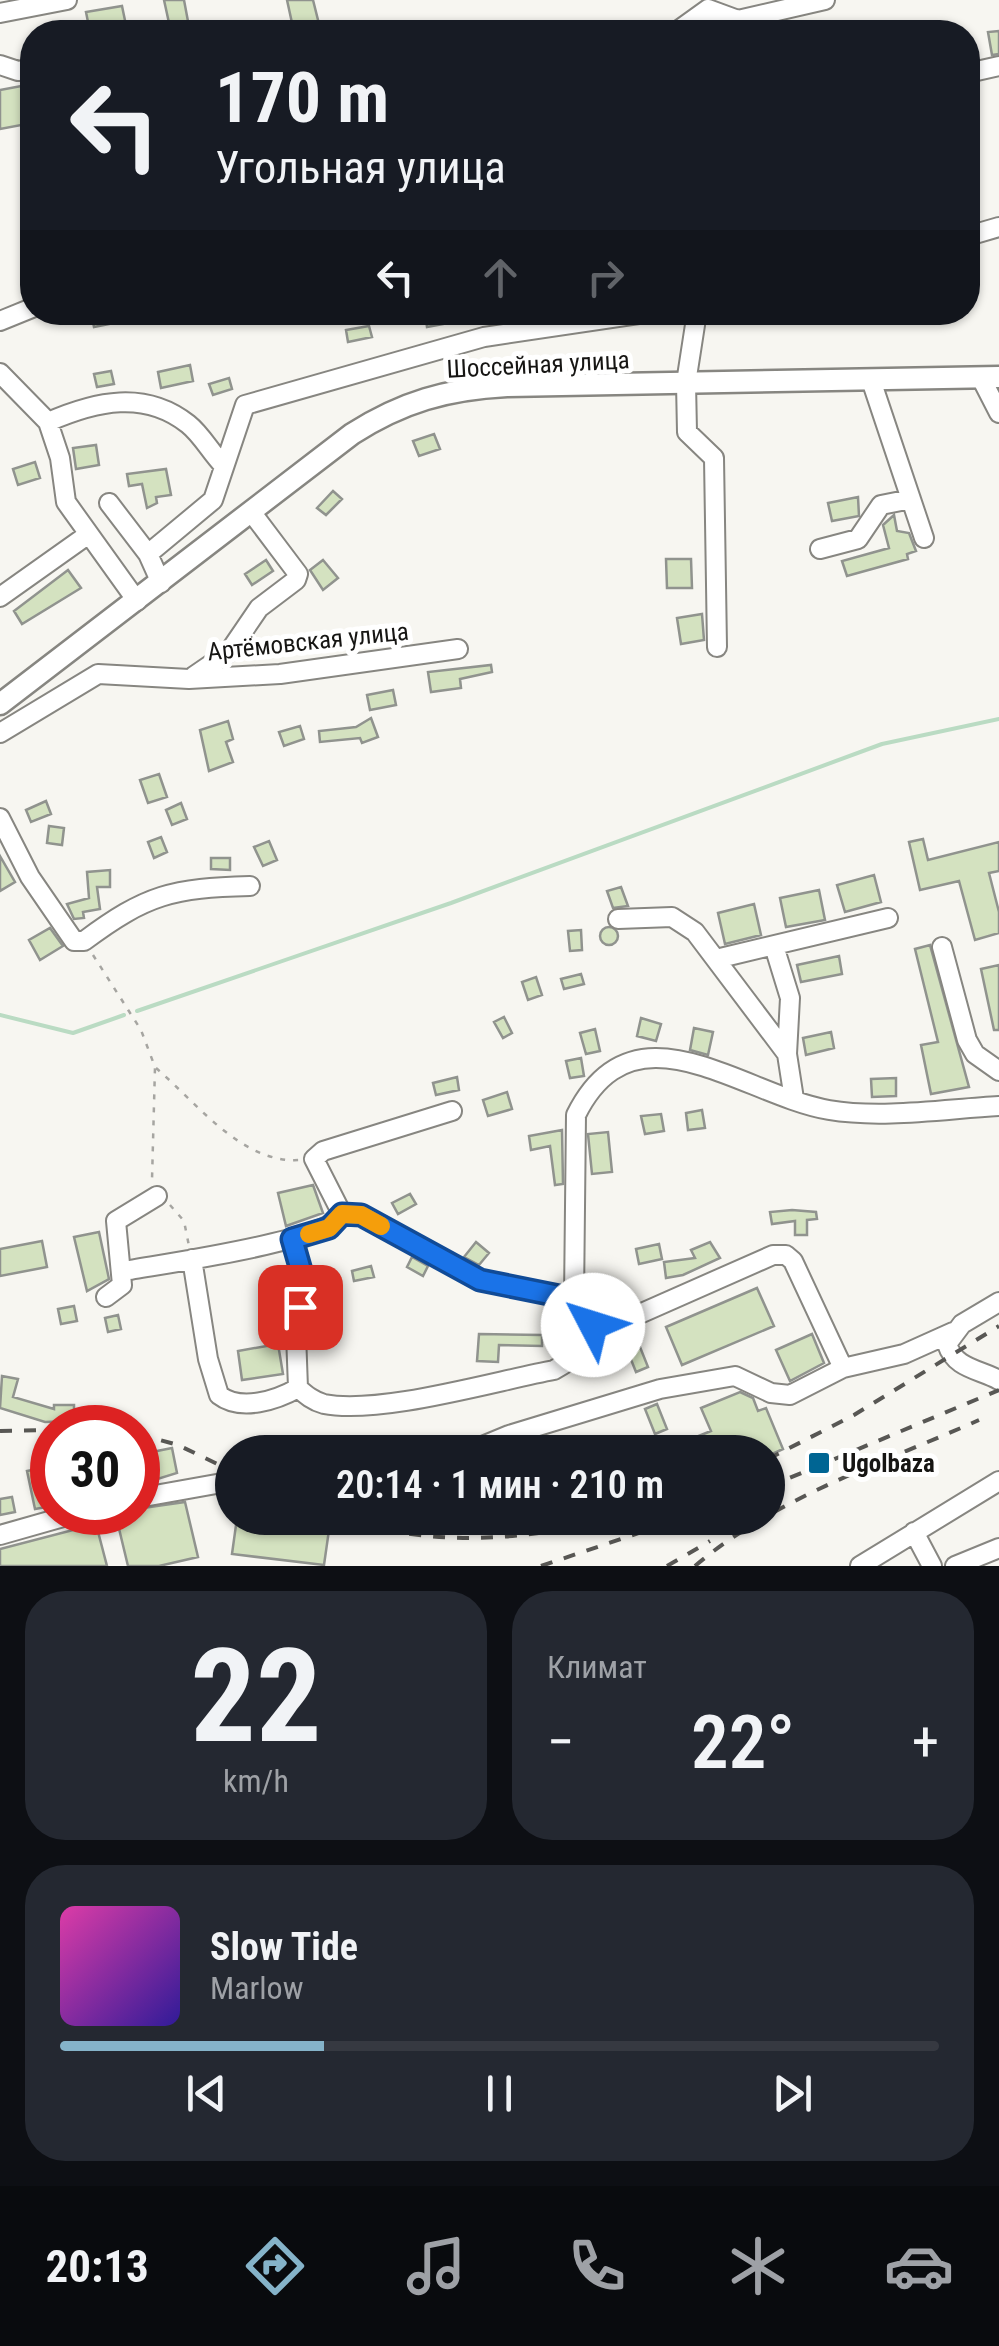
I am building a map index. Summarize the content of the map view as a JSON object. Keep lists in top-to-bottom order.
{
  "streets": {
    "main road": ["Шоссейная улица"],
    "street": ["Артёмовская улица"]
  },
  "places": {
    "transit": ["Ugolbaza"]
  },
  "page": {
    "turn": ["170 m", "Угольная улица"],
    "limit": "30",
    "trip": "20:14 · 1 мин · 210 m",
    "tile": [
      ["22", "km/h"],
      "Климат"
    ],
    "heat": ["−", "22°", "+"],
    "song": ["Slow Tide", "Marlow"],
    "tabs": "20:13"
  }
}
